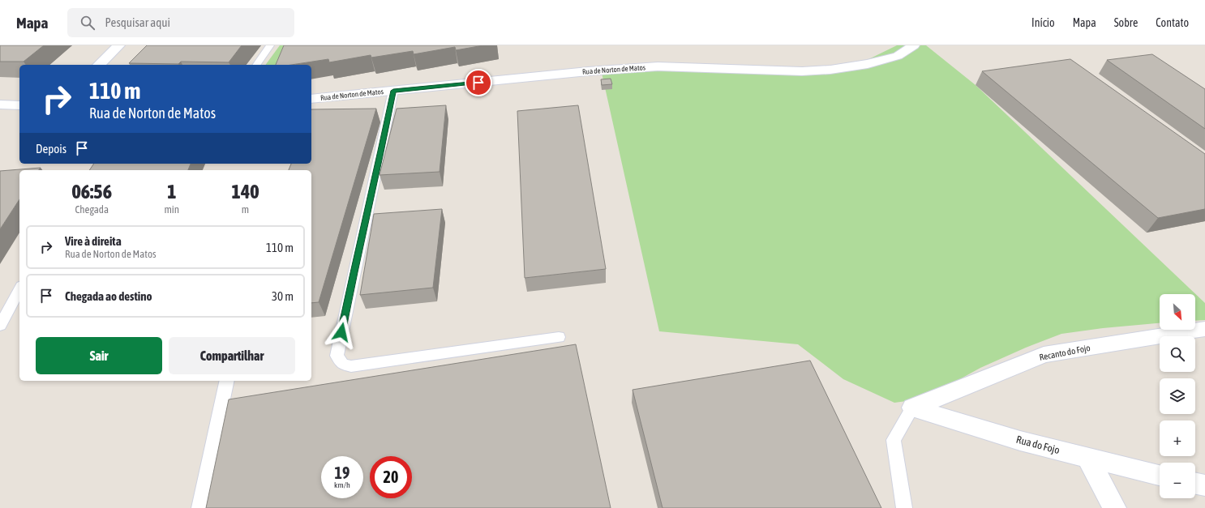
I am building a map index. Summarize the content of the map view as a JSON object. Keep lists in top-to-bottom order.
{
  "streets": {
    "street": ["Rua de Norton de Matos", "Recanto do Fojo", "Rua do Fojo"]
  },
  "crossings": [
    ["Recanto do Fojo", "Rua do Fojo"]
  ],
  "north": "bottom right",
  "page": {
    "header": "Mapa",
    "search": "Pesquisar aqui",
    "nav": [
      "Início",
      "Mapa",
      "Sobre",
      "Contato"
    ],
    "turn": ["110 m", "Rua de Norton de Matos"],
    "then": "Depois",
    "eta": [
      "06:56",
      "Chegada",
      "1",
      "min",
      "140",
      "m"
    ],
    "list": [
      {
        "name": "Vire à direita",
        "note": "Rua de Norton de Matos",
        "value": "110 m"
      },
      {
        "name": "Chegada ao destino",
        "value": "30 m"
      }
    ],
    "map_buttons": ["+", "−"],
    "buttons": ["Sair", "Compartilhar"],
    "speed": "19 km/h",
    "limit": "20"
  }
}
